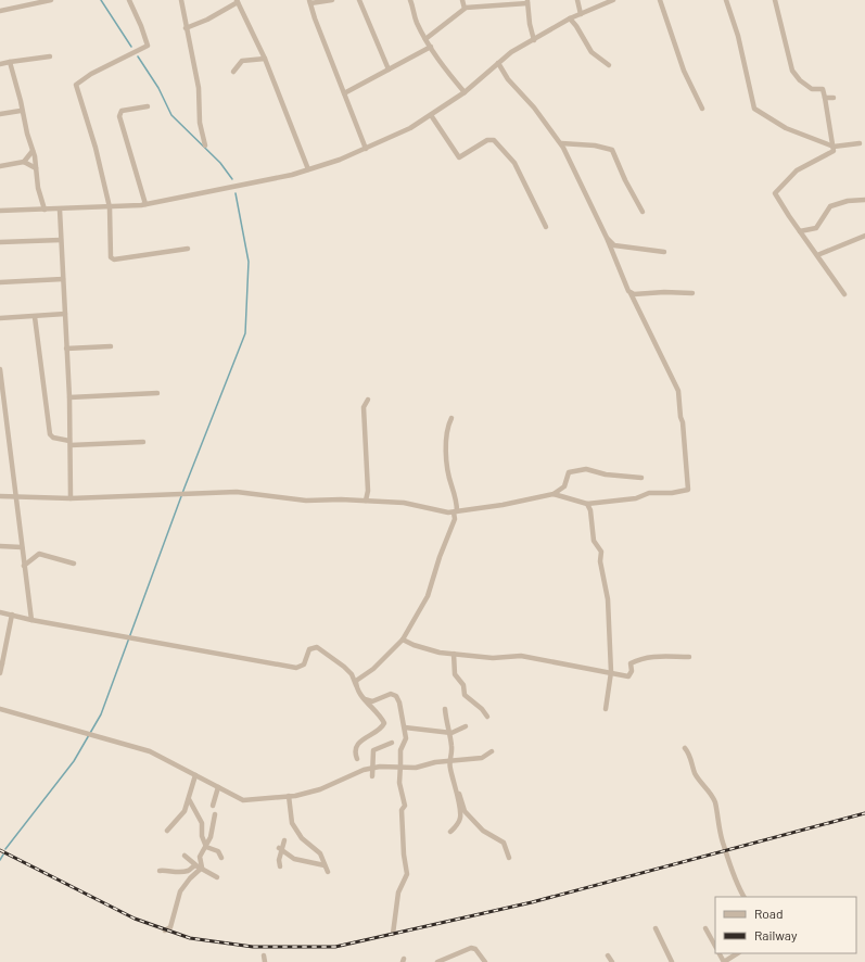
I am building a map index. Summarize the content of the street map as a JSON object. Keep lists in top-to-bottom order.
{
  "legend": ["Road", "Railway"]
}
